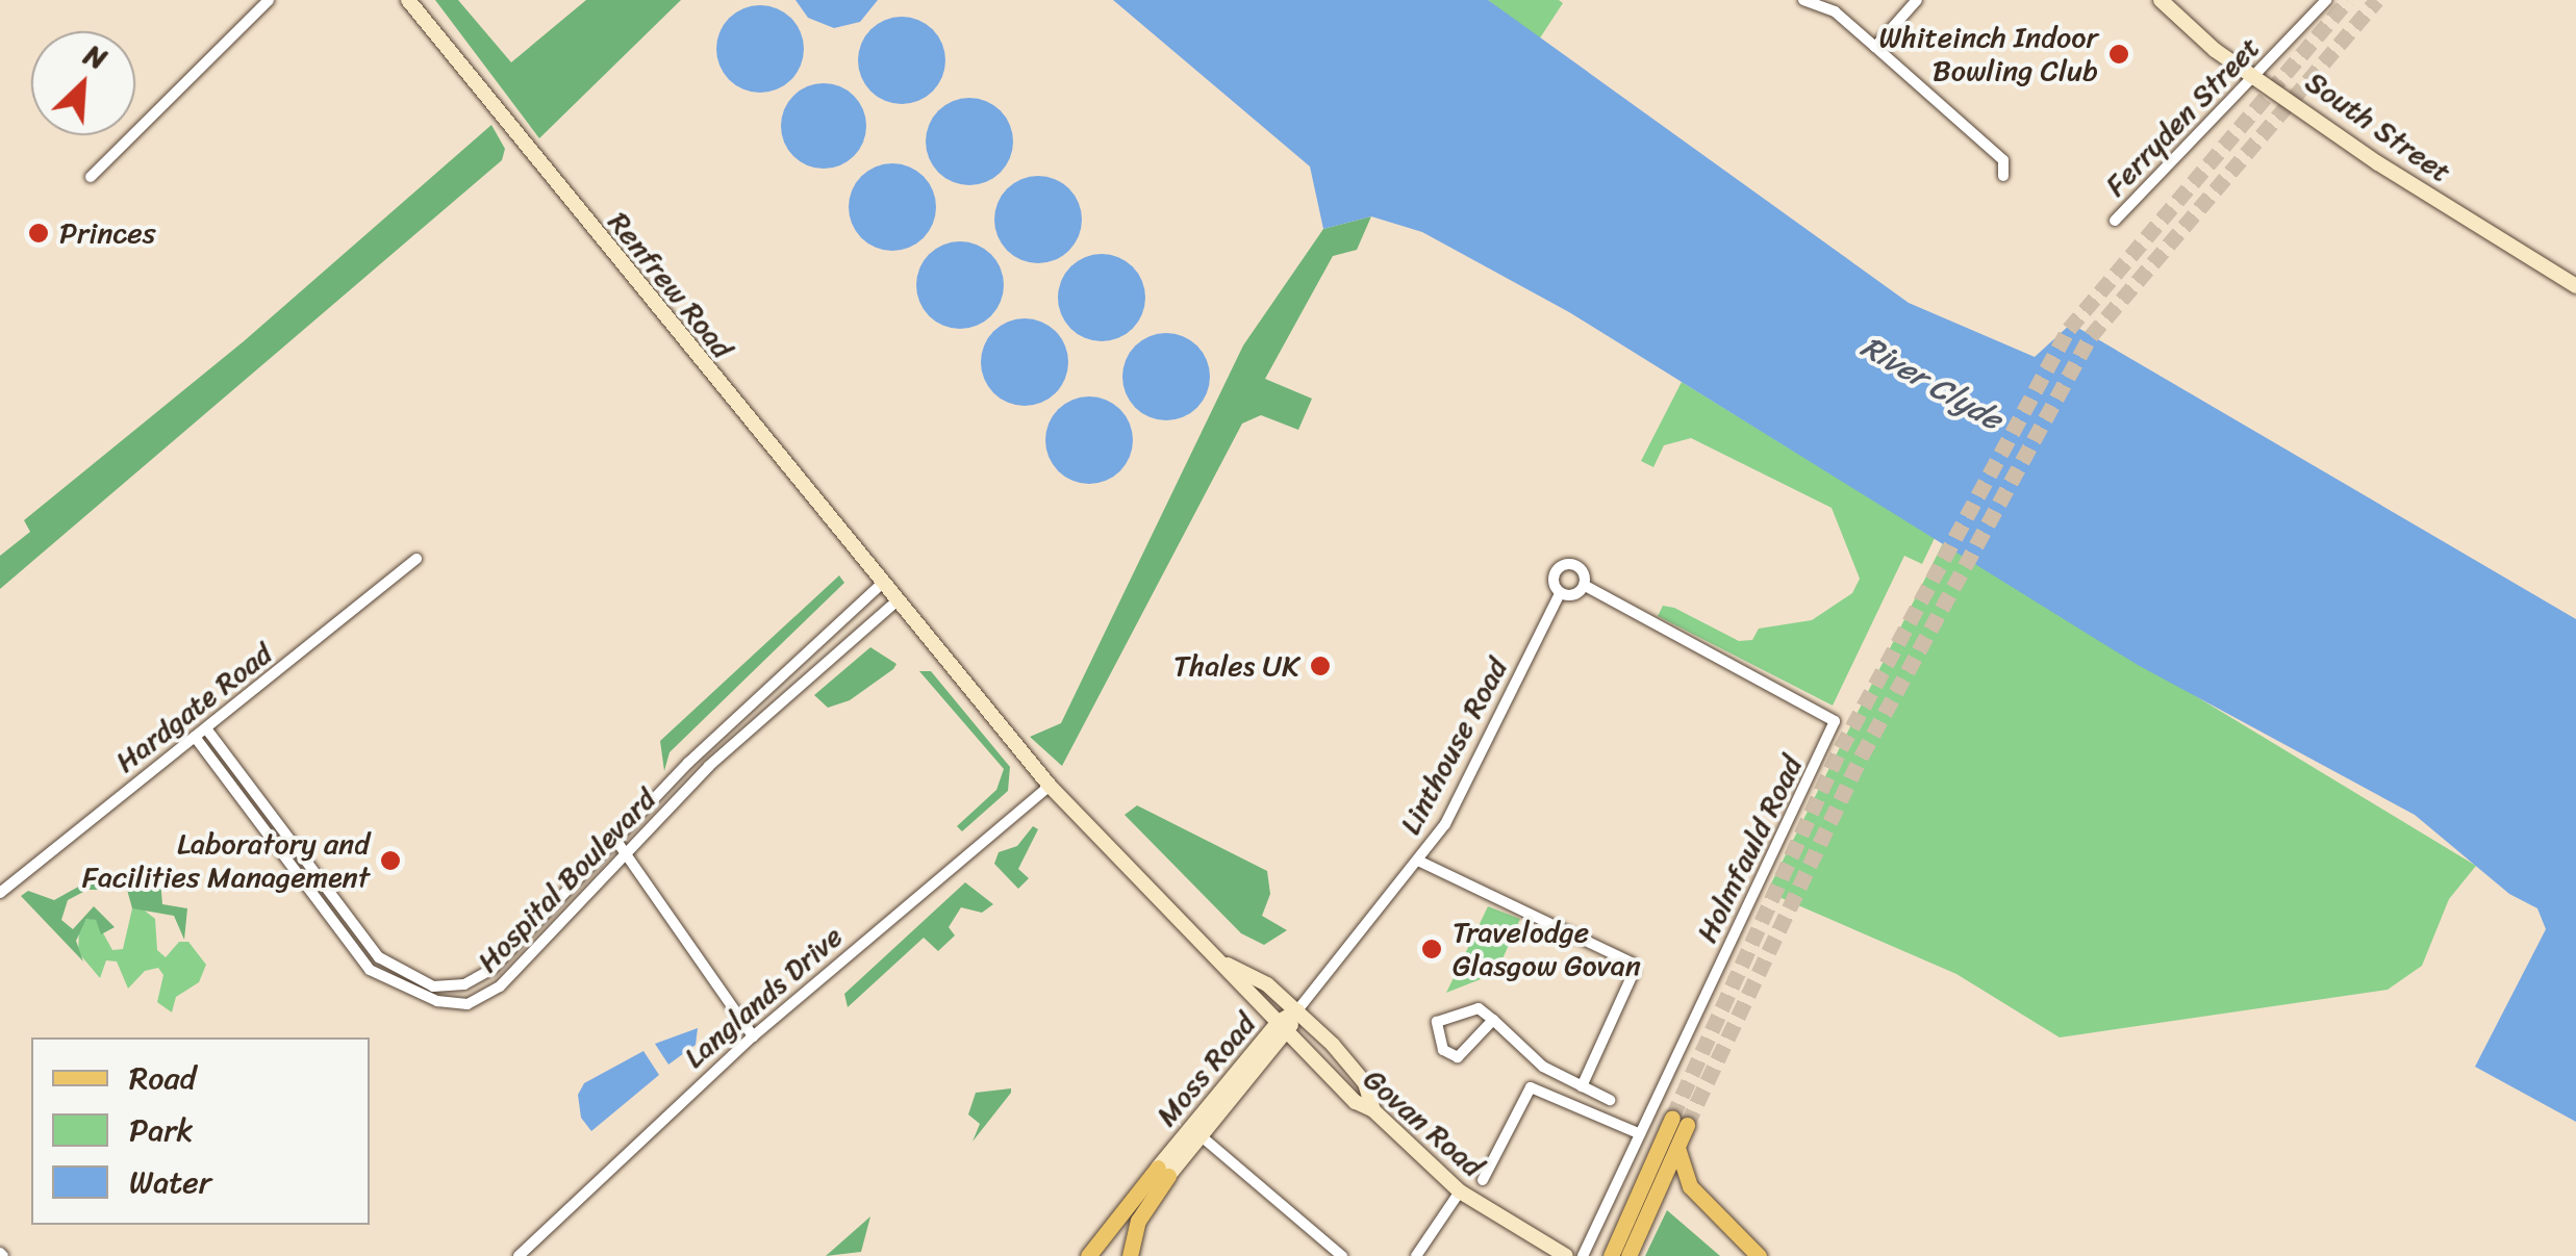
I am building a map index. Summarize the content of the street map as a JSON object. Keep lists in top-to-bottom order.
{
  "streets": {
    "street": [
      "Ferryden Street",
      "South Street",
      "Renfrew Road",
      "Hardgate Road",
      "Linthouse Road",
      "Holmfauld Road",
      "Hospital Boulevard",
      "Langlands Drive",
      "Moss Road",
      "Govan Road"
    ]
  },
  "crossings": [
    ["Ferryden Street", "South Street"],
    ["Renfrew Road", "Hospital Boulevard"],
    ["Renfrew Road", "Langlands Drive"],
    ["Renfrew Road", "Govan Road"],
    ["Hardgate Road", "Hospital Boulevard"],
    ["Linthouse Road", "Holmfauld Road"],
    ["Langlands Drive", "Govan Road"],
    ["Moss Road", "Govan Road"]
  ],
  "water": ["River Clyde"],
  "places": [
    "Whiteinch Indoor Bowling Club",
    "Princes",
    "Thales UK",
    "Laboratory and Facilities Management",
    "Travelodge Glasgow Govan"
  ],
  "legend": ["Road", "Park", "Water"],
  "north": "top right"
}
